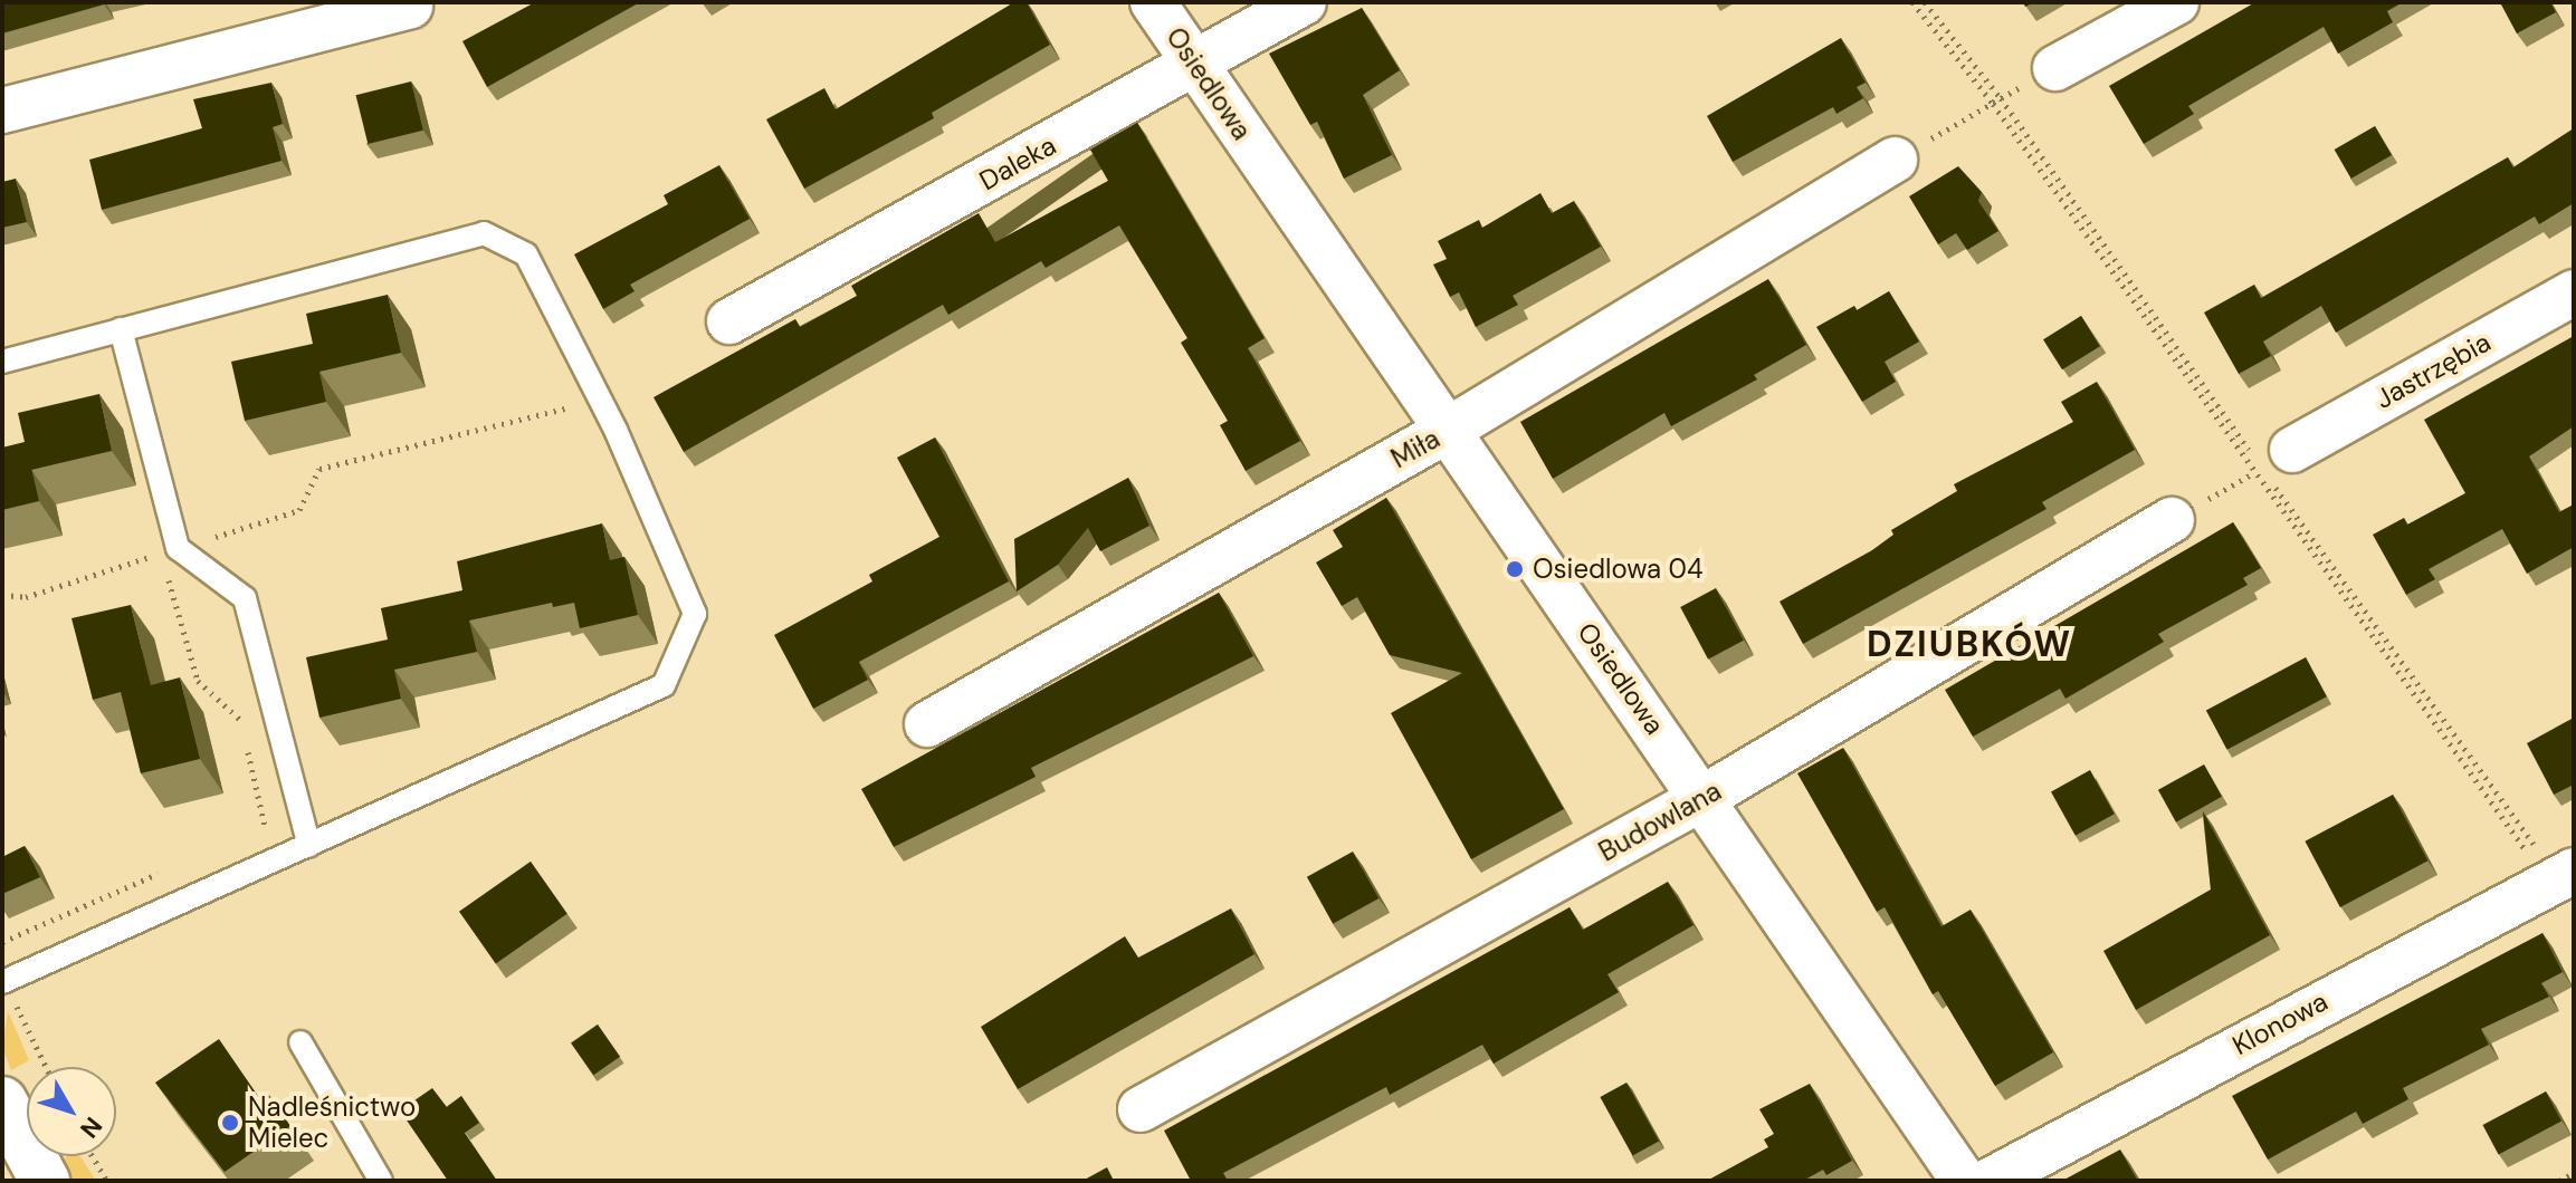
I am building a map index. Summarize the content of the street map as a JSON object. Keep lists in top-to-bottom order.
{
  "streets": {
    "street": [
      "Osiedlowa",
      "Daleka",
      "Jastrzębia",
      "Miła",
      "Budowlana",
      "Klonowa"
    ]
  },
  "crossings": [
    ["Osiedlowa", "Daleka"],
    ["Osiedlowa", "Miła"],
    ["Osiedlowa", "Budowlana"]
  ],
  "districts": ["DZIUBKÓW"],
  "places": ["Osiedlowa 04", "Nadleśnictwo Mielec"],
  "north": "bottom right"
}
